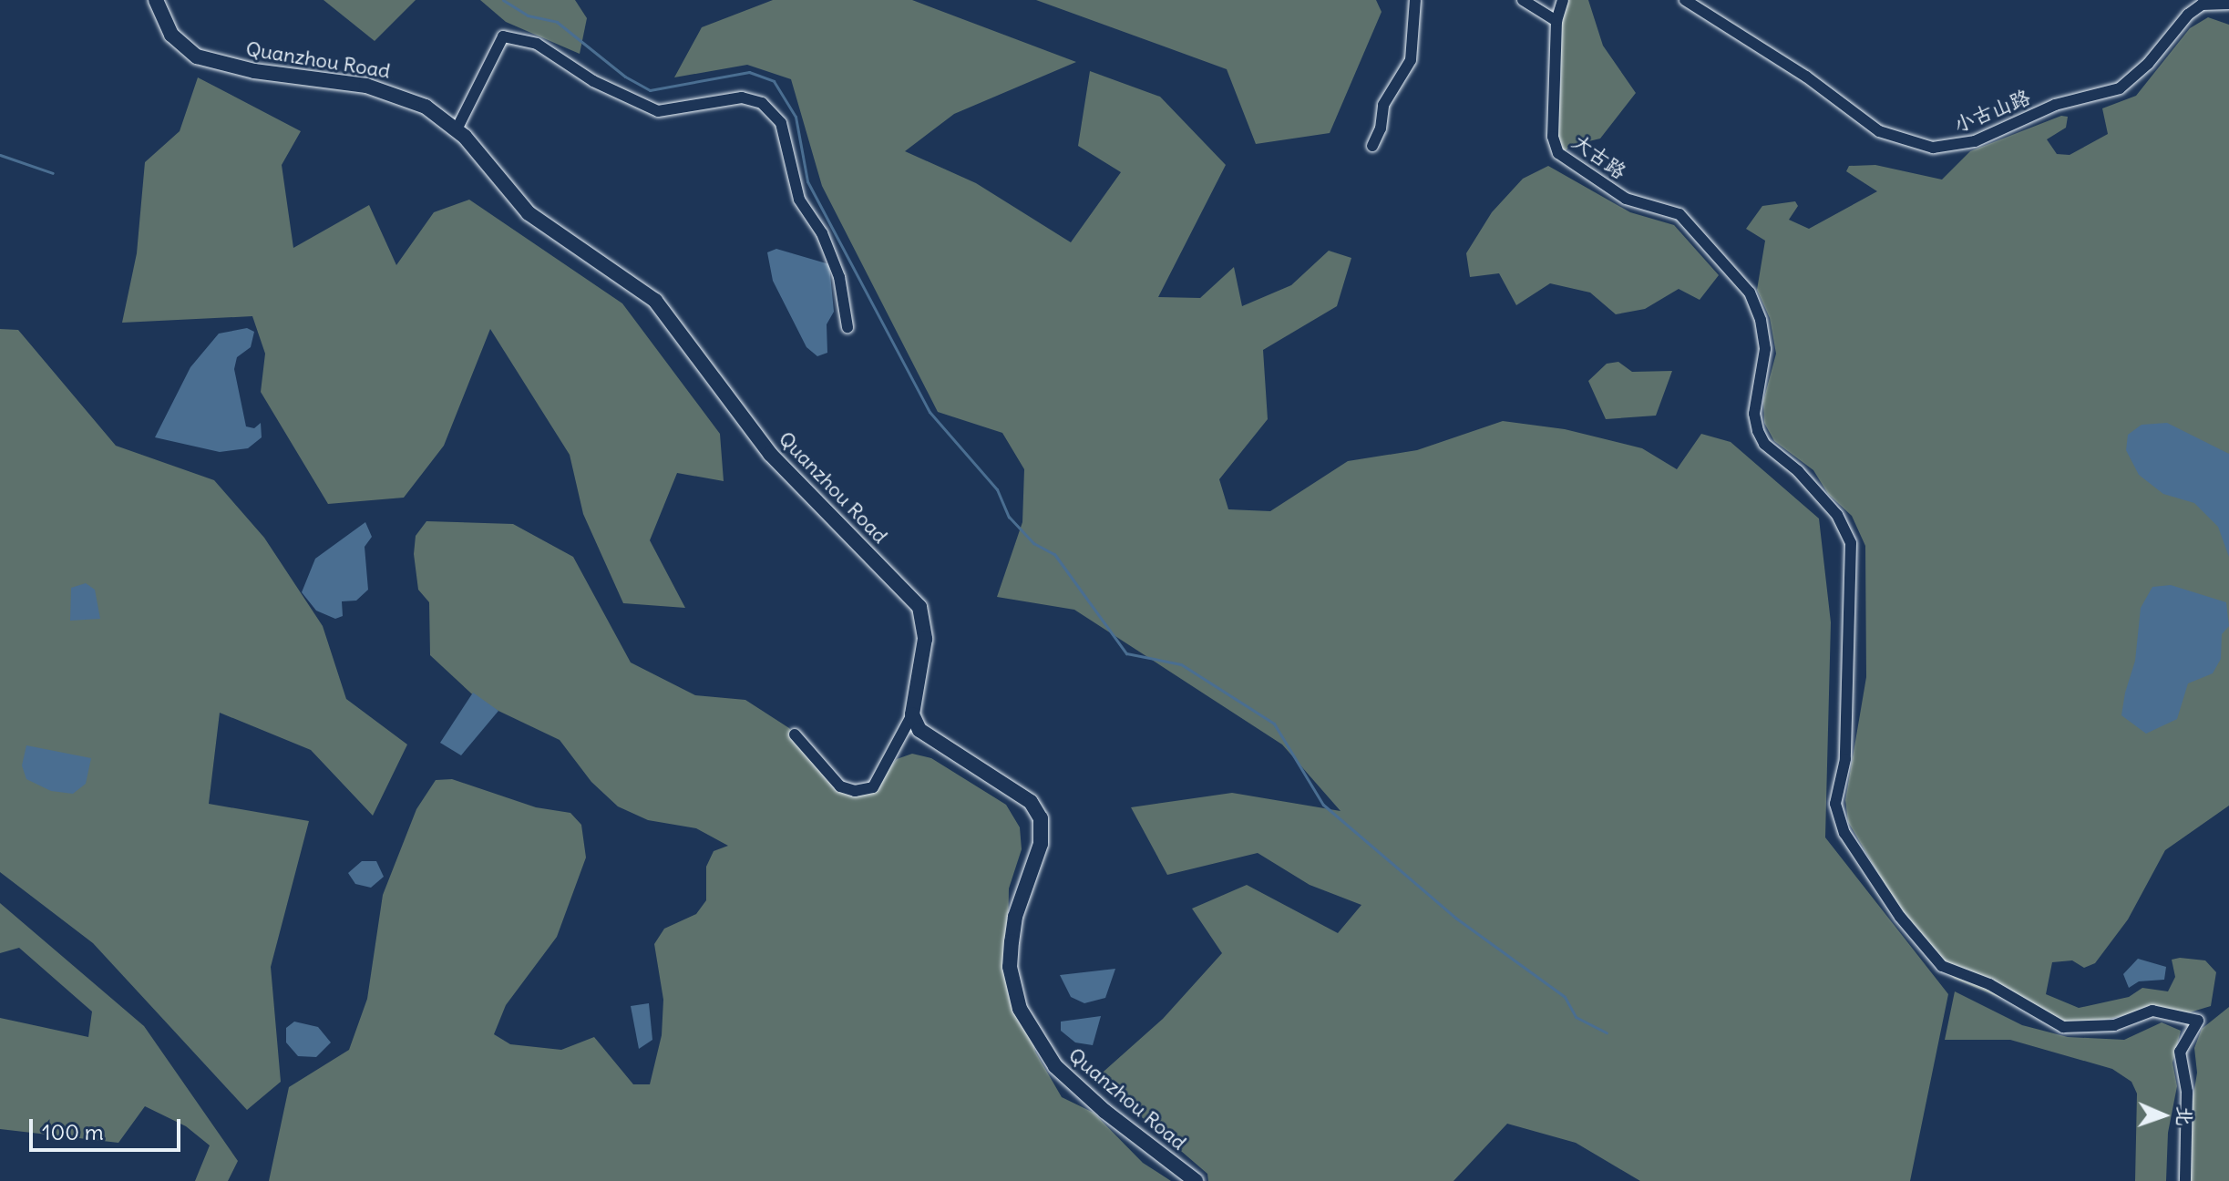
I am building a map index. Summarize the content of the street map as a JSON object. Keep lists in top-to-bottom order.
{
  "streets": {
    "street": ["Quanzhou Road", "小古山路", "大古路"]
  },
  "scale_bar": "100 m",
  "north": "right"
}
